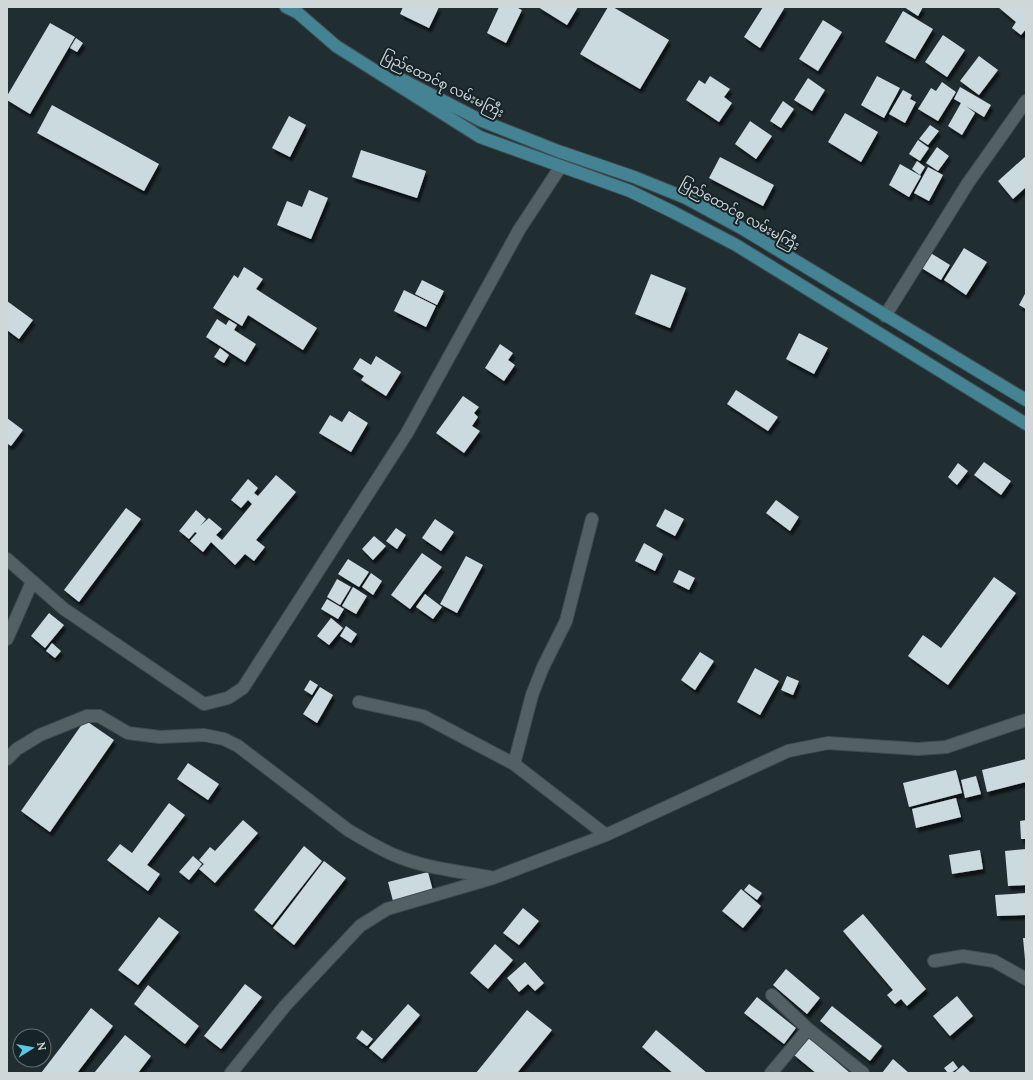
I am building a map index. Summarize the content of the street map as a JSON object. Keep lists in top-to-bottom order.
{
  "streets": {
    "main road": ["ပြည်ထောင်စု လမ်းမကြီး"]
  },
  "north": "right"
}
